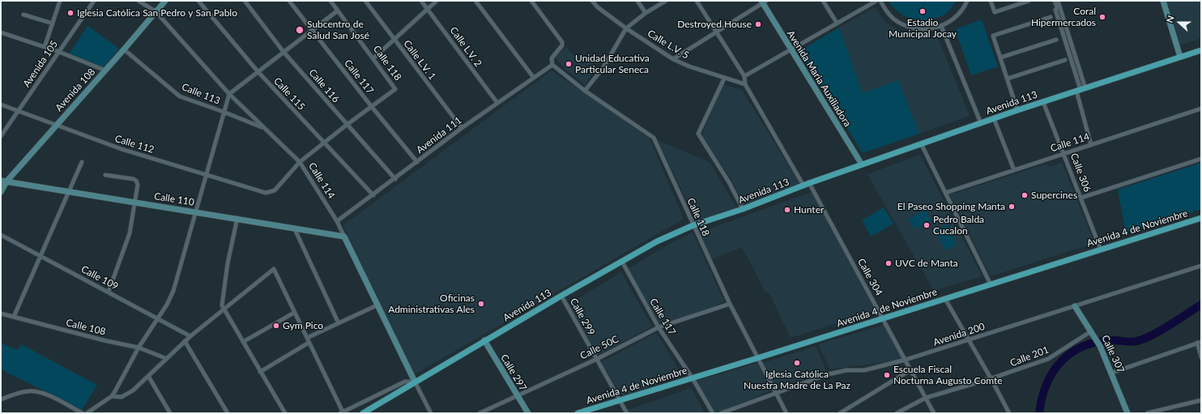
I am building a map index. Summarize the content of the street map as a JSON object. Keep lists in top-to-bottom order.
{
  "streets": {
    "main road": ["Avenida 113", "Avenida 4 de Noviembre"],
    "street": [
      "Calle L.V. 5",
      "Calle L.V. 2",
      "Calle L.V. 1",
      "Calle 118",
      "Avenida 105",
      "Calle 117",
      "Avenida Maria Auxiliadora",
      "Calle 116",
      "Avenida 108",
      "Calle 113",
      "Calle 115",
      "Avenida 111",
      "Calle 114",
      "Calle 112",
      "Calle 306",
      "Calle 110",
      "Calle 304",
      "Calle 109",
      "Calle 299",
      "Calle 108",
      "Avenida 200",
      "Calle 50C",
      "Calle 307",
      "Calle 201",
      "Calle 297"
    ]
  },
  "crossings": [
    ["Calle L.V. 5", "Calle 304"],
    ["Calle L.V. 2", "Avenida 111"],
    ["Calle L.V. 1", "Avenida 111"],
    ["Calle 118", "Calle 117"],
    ["Calle 118", "Avenida 113"],
    ["Calle 118", "Avenida 111"],
    ["Calle 118", "Avenida 4 de Noviembre"],
    ["Calle 118", "Avenida 200"],
    ["Calle 118", "Calle 50C"],
    ["Avenida 105", "Calle 112"],
    ["Calle 117", "Avenida 113"],
    ["Calle 117", "Avenida 111"],
    ["Calle 117", "Avenida 4 de Noviembre"],
    ["Calle 117", "Calle 50C"],
    ["Avenida Maria Auxiliadora", "Avenida 113"],
    ["Calle 116", "Avenida 111"],
    ["Avenida 108", "Calle 113"],
    ["Avenida 108", "Calle 114"],
    ["Avenida 108", "Calle 112"],
    ["Avenida 108", "Calle 110"],
    ["Calle 113", "Calle 114"],
    ["Calle 115", "Avenida 111"],
    ["Avenida 113", "Calle 114"],
    ["Avenida 113", "Calle 306"],
    ["Avenida 113", "Calle 304"],
    ["Avenida 113", "Calle 299"],
    ["Avenida 113", "Calle 297"],
    ["Avenida 111", "Calle 114"],
    ["Calle 114", "Calle 112"],
    ["Calle 114", "Calle 306"],
    ["Calle 114", "Calle 110"],
    ["Calle 306", "Avenida 4 de Noviembre"],
    ["Avenida 4 de Noviembre", "Calle 304"],
    ["Avenida 4 de Noviembre", "Calle 299"],
    ["Calle 304", "Avenida 200"],
    ["Calle 304", "Calle 201"],
    ["Calle 299", "Calle 50C"],
    ["Avenida 200", "Calle 307"],
    ["Calle 50C", "Calle 297"],
    ["Calle 307", "Calle 201"]
  ],
  "places": [
    "Estadio Municipal Jocay",
    "Iglesia Católica San Pedro y San Pablo",
    "Coral Hipermercados",
    "Destroyed House",
    "Subcentro de Salud San José",
    "Unidad Educativa Particular Seneca",
    "Supercines",
    "El Paseo Shopping Manta",
    "Hunter",
    "Pedro Balda Cucalon",
    "UVC de Manta",
    "Oficinas Administrativas Ales",
    "Gym Pico",
    "Iglesia Católica Nuestra Madre de La Paz",
    "Escuela Fiscal Nocturna Augusto Comte"
  ],
  "north": "left"
}
